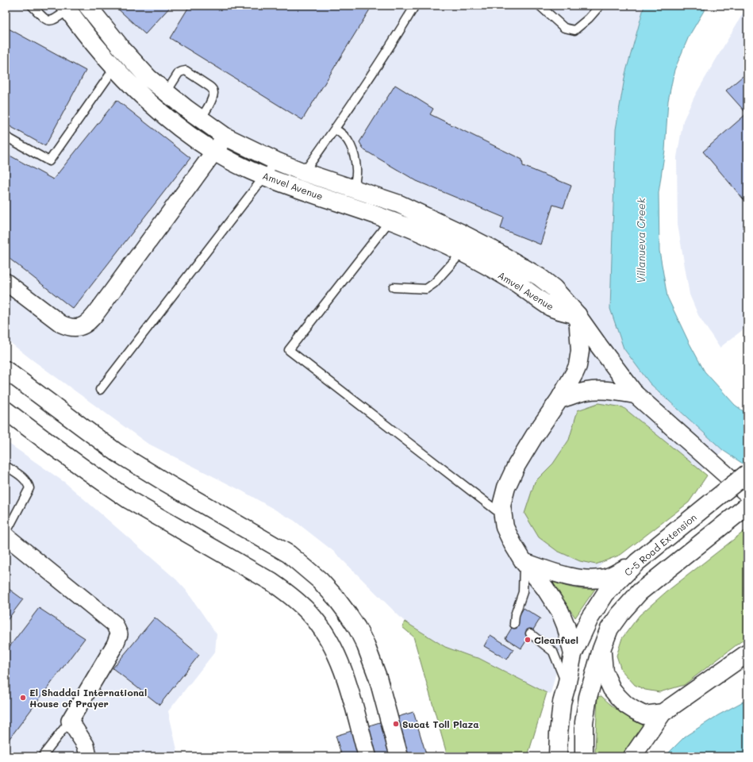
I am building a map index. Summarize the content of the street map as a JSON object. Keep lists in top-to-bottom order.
{
  "streets": {
    "main road": ["Amvel Avenue", "C-5 Road Extension"]
  },
  "water": ["Villanueva Creek"],
  "places": ["Cleanfuel", "El Shaddai International House of Prayer", "Sucat Toll Plaza"]
}
